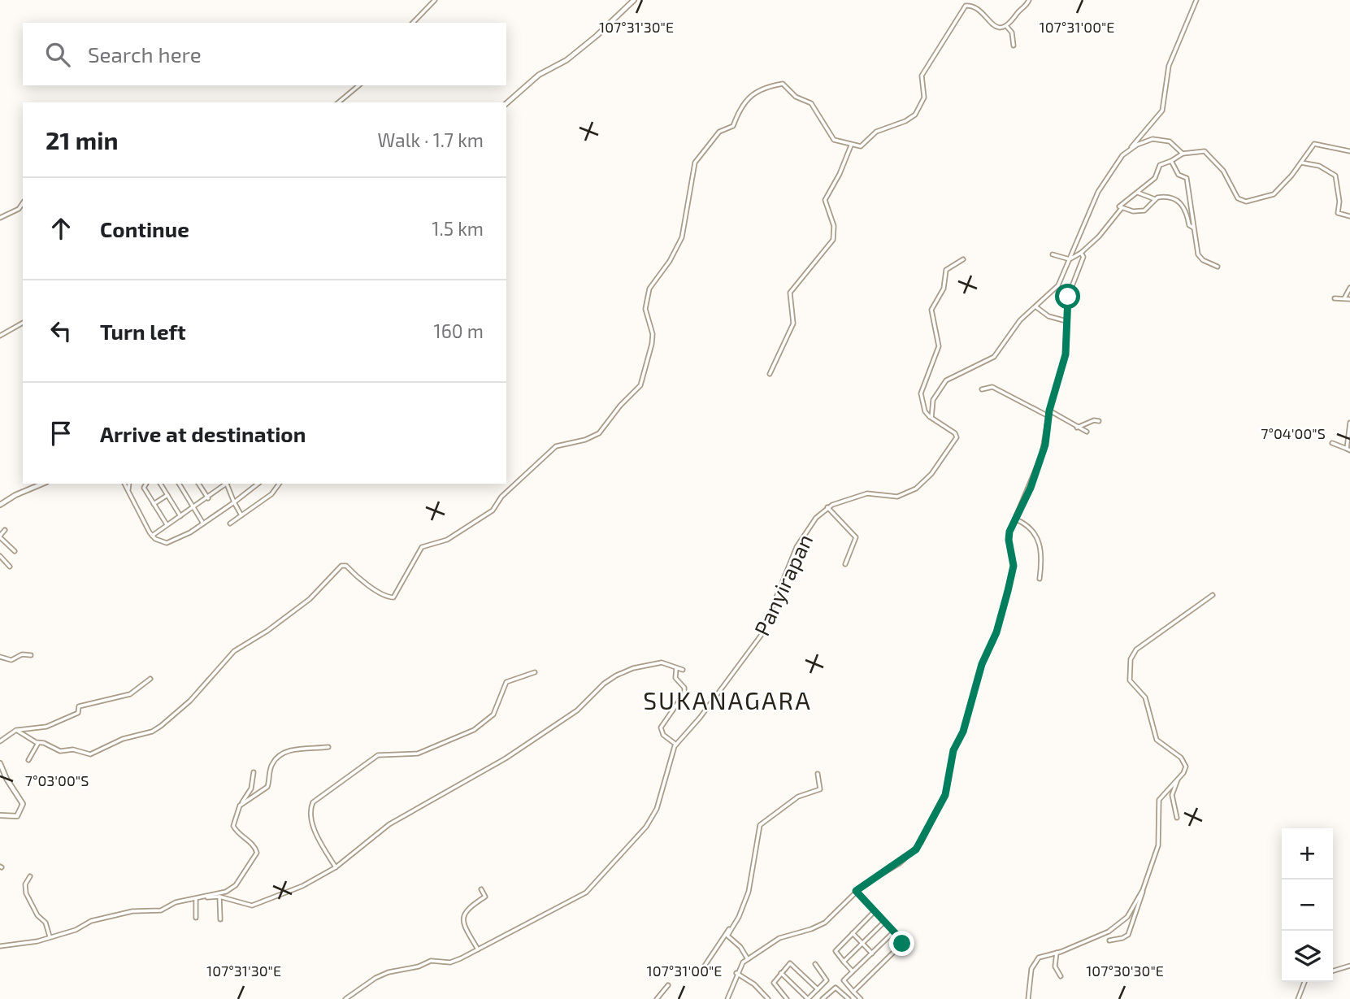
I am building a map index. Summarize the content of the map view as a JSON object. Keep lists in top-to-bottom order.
{
  "streets": {
    "street": ["Panyirapan"]
  },
  "districts": ["SUKANAGARA"],
  "page": {
    "search": "Search here",
    "heading": ["21 min", "Walk · 1.7 km"],
    "list": [
      ["Continue", "1.5 km"],
      ["Turn left", "160 m"],
      "Arrive at destination"
    ],
    "map_buttons": ["+", "−"]
  },
  "coordinates": [
    "107°31'30\"E",
    "107°31'00\"E",
    "7°04'00\"S",
    "7°03'00\"S",
    "107°30'30\"E"
  ]
}
